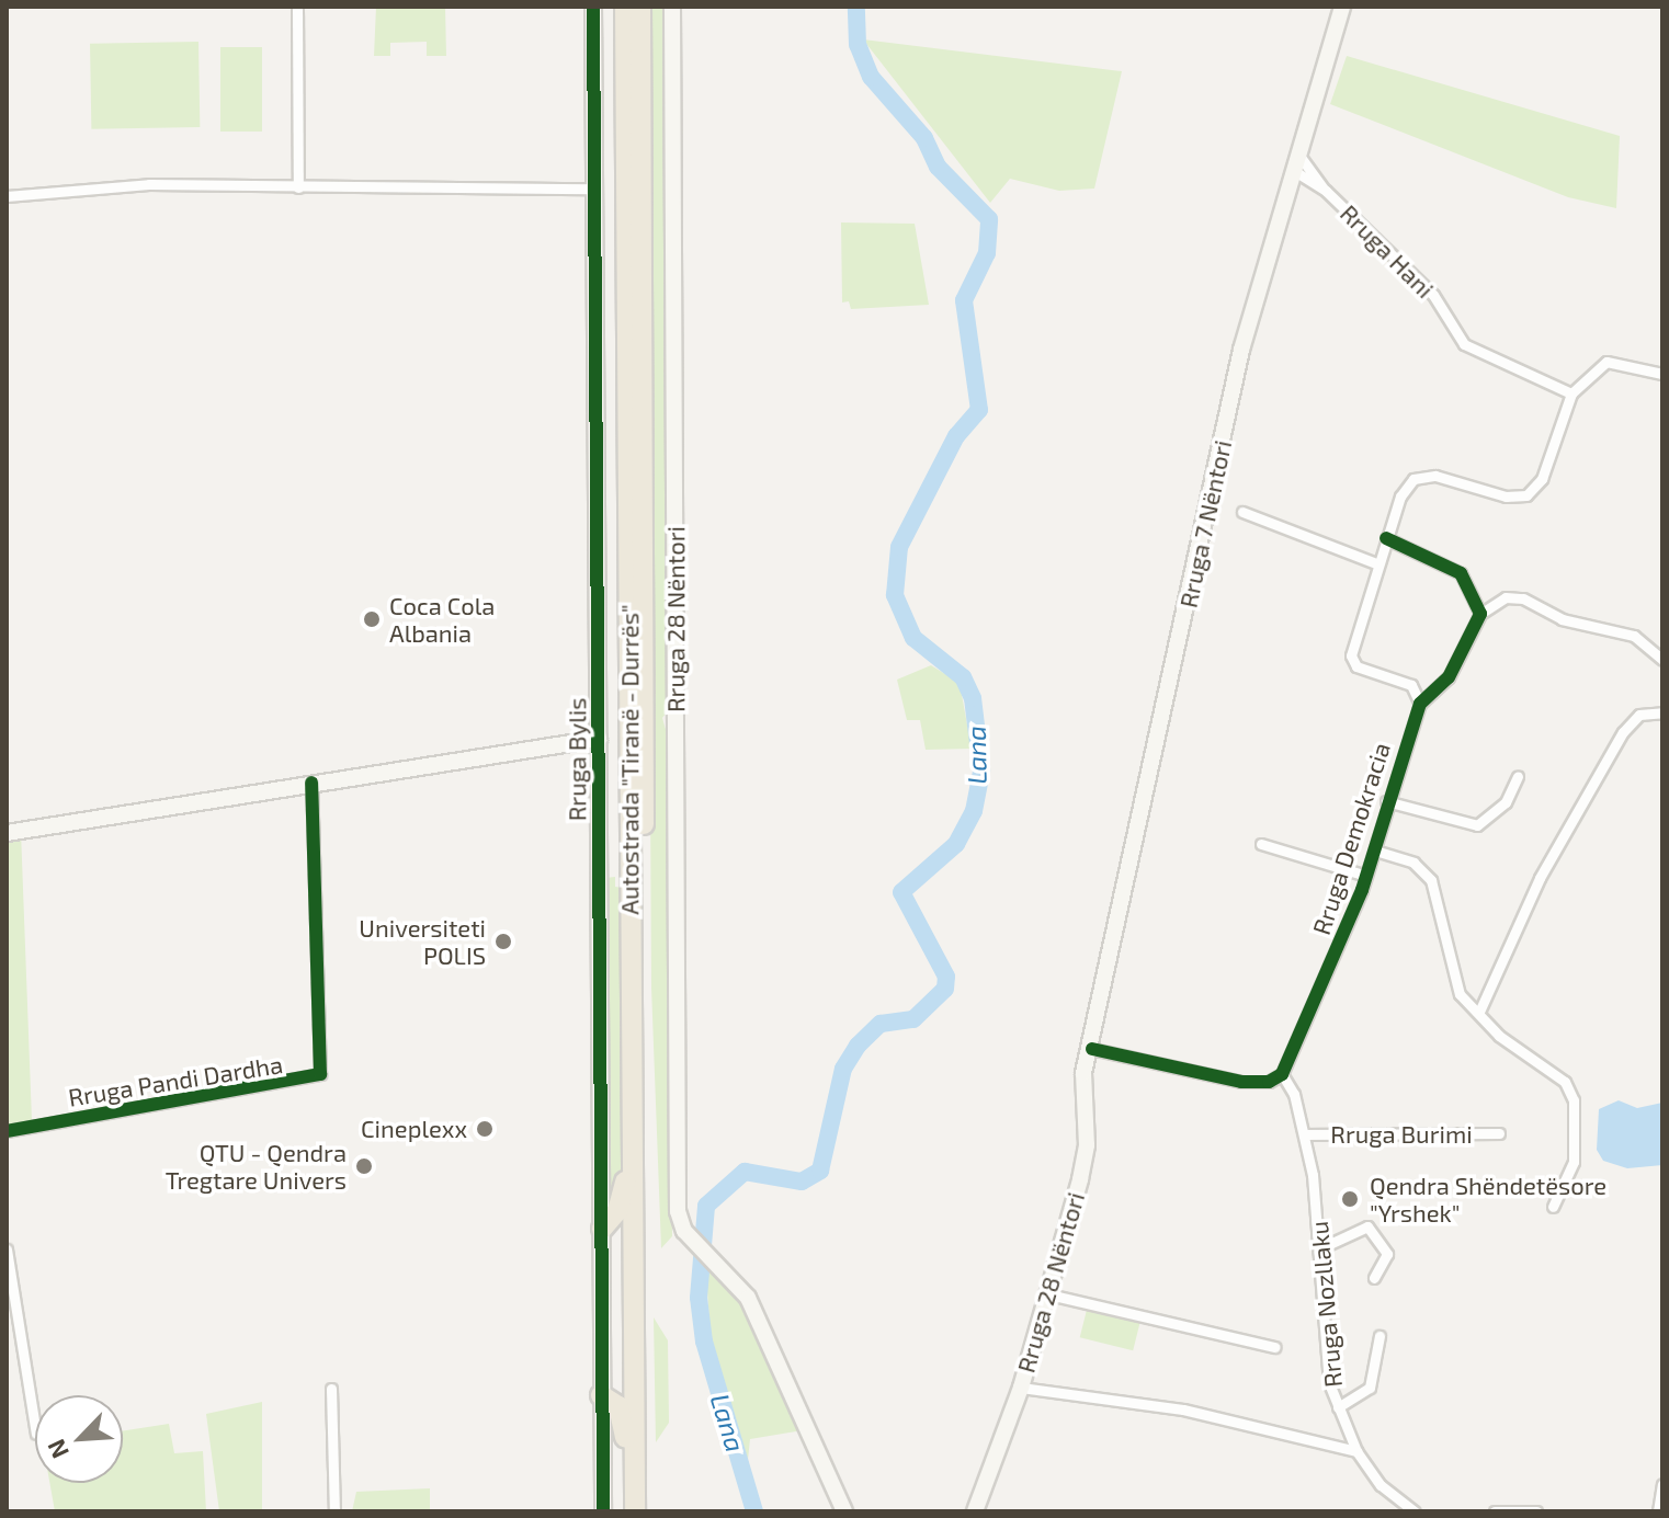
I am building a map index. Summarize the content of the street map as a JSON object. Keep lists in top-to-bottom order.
{
  "streets": {
    "highway": ["Autostrada \"Tiranë - Durrës\""],
    "main road": ["Rruga 7 Nëntori", "Rruga 28 Nëntori", "Rruga Bylis"],
    "street": [
      "Rruga Hani",
      "Rruga Demokracia",
      "Rruga Pandi Dardha",
      "Rruga Burimi",
      "Rruga Nozllaku"
    ]
  },
  "crossings": [
    ["Rruga Hani", "Rruga 7 Nëntori"],
    ["Rruga 7 Nëntori", "Rruga 28 Nëntori"],
    ["Rruga Demokracia", "Rruga Nozllaku"],
    ["Rruga Burimi", "Rruga Nozllaku"]
  ],
  "water": ["Lana"],
  "places": [
    "Coca Cola Albania",
    "Universiteti POLIS",
    "Cineplexx",
    "QTU - Qendra Tregtare Univers",
    "Qendra Shëndetësore \"Yrshek\""
  ],
  "north": "bottom left"
}
